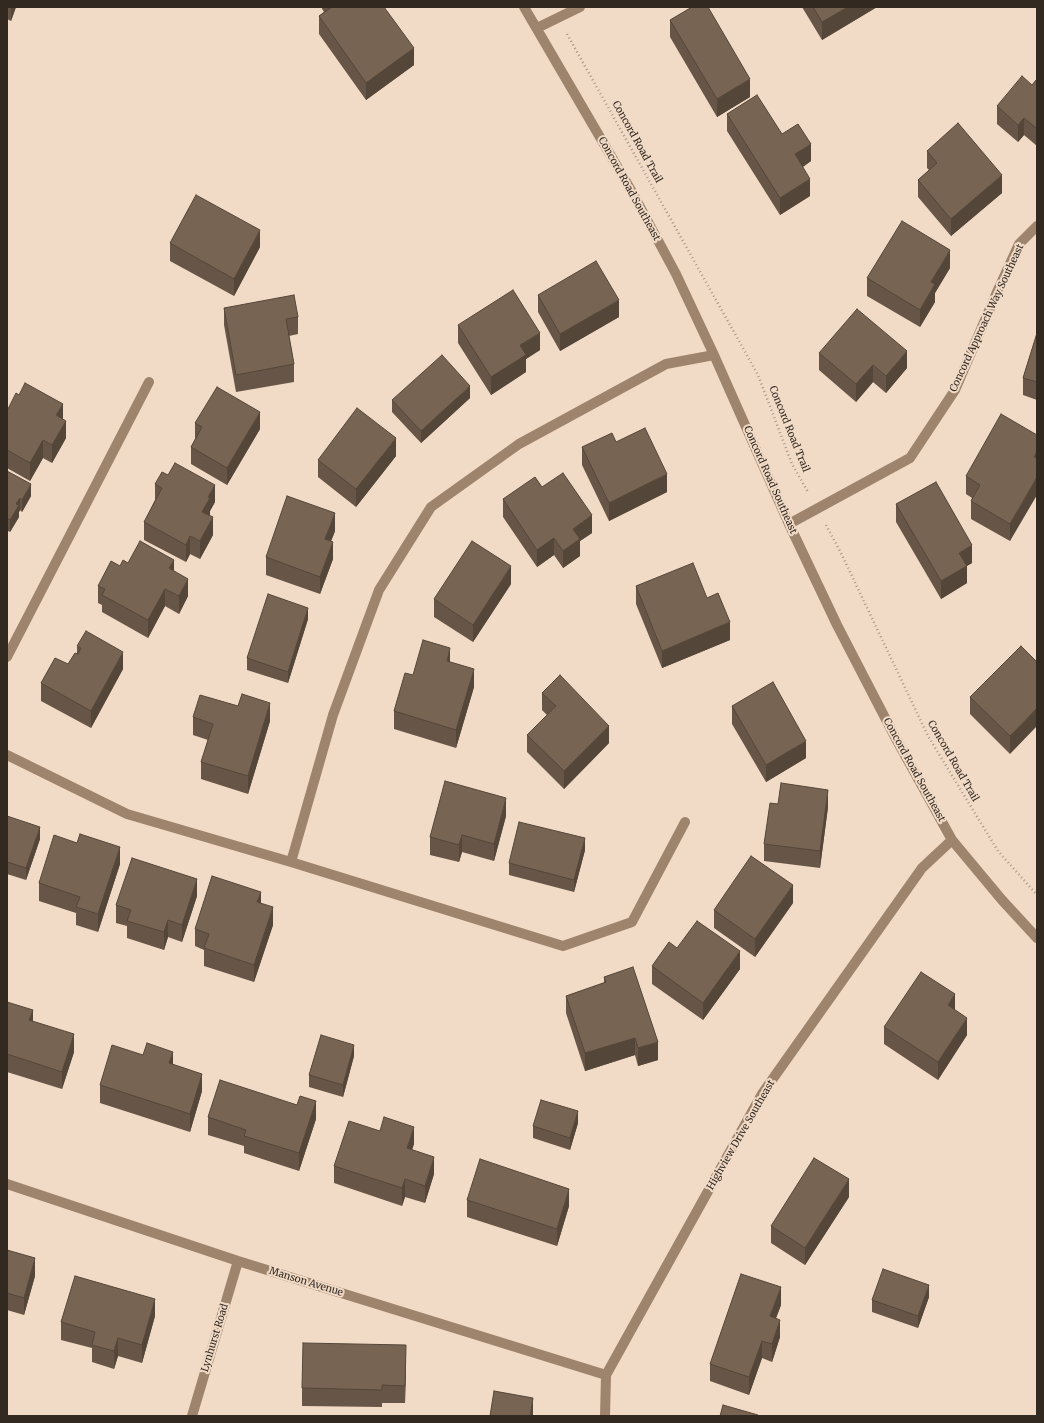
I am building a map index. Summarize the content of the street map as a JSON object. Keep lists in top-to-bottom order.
{
  "streets": {
    "street": [
      "Concord Road Southeast",
      "Concord Approach Way Southeast",
      "Highview Drive Southeast",
      "Manson Avenue",
      "Lynhurst Road"
    ],
    "path": ["Concord Road Trail"]
  },
  "crossings": [
    ["Concord Road Trail", "Concord Approach Way Southeast"],
    ["Concord Road Southeast", "Concord Approach Way Southeast"],
    ["Concord Road Southeast", "Highview Drive Southeast"],
    ["Highview Drive Southeast", "Manson Avenue"],
    ["Manson Avenue", "Lynhurst Road"]
  ]
}
